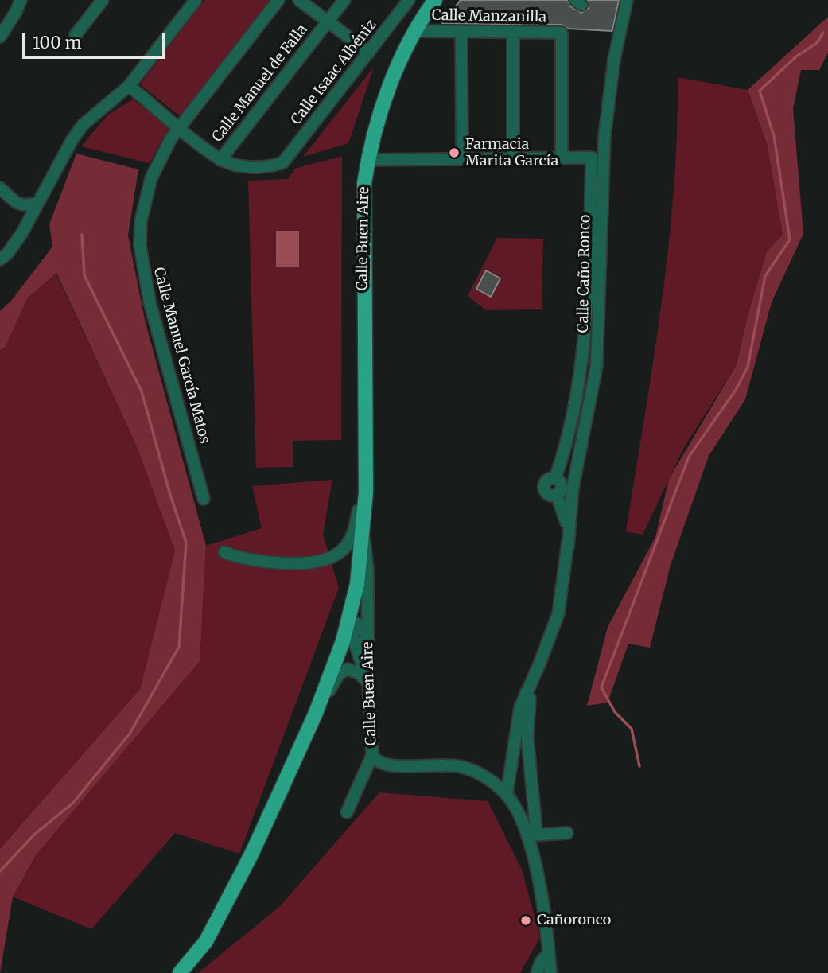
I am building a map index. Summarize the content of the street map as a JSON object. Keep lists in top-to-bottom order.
{
  "streets": {
    "main road": ["Calle Buen Aire"],
    "street": [
      "Calle Manzanilla",
      "Calle Isaac Albéniz",
      "Calle Manuel de Falla",
      "Calle Caño Ronco",
      "Calle Manuel García Matos"
    ]
  },
  "crossings": [
    ["Calle Manzanilla", "Calle Buen Aire"],
    ["Calle Manzanilla", "Calle Caño Ronco"],
    ["Calle Isaac Albéniz", "Calle Manuel de Falla"]
  ],
  "places": ["Farmacia Marita García", "Cañoronco"],
  "scale_bar": "100 m"
}
